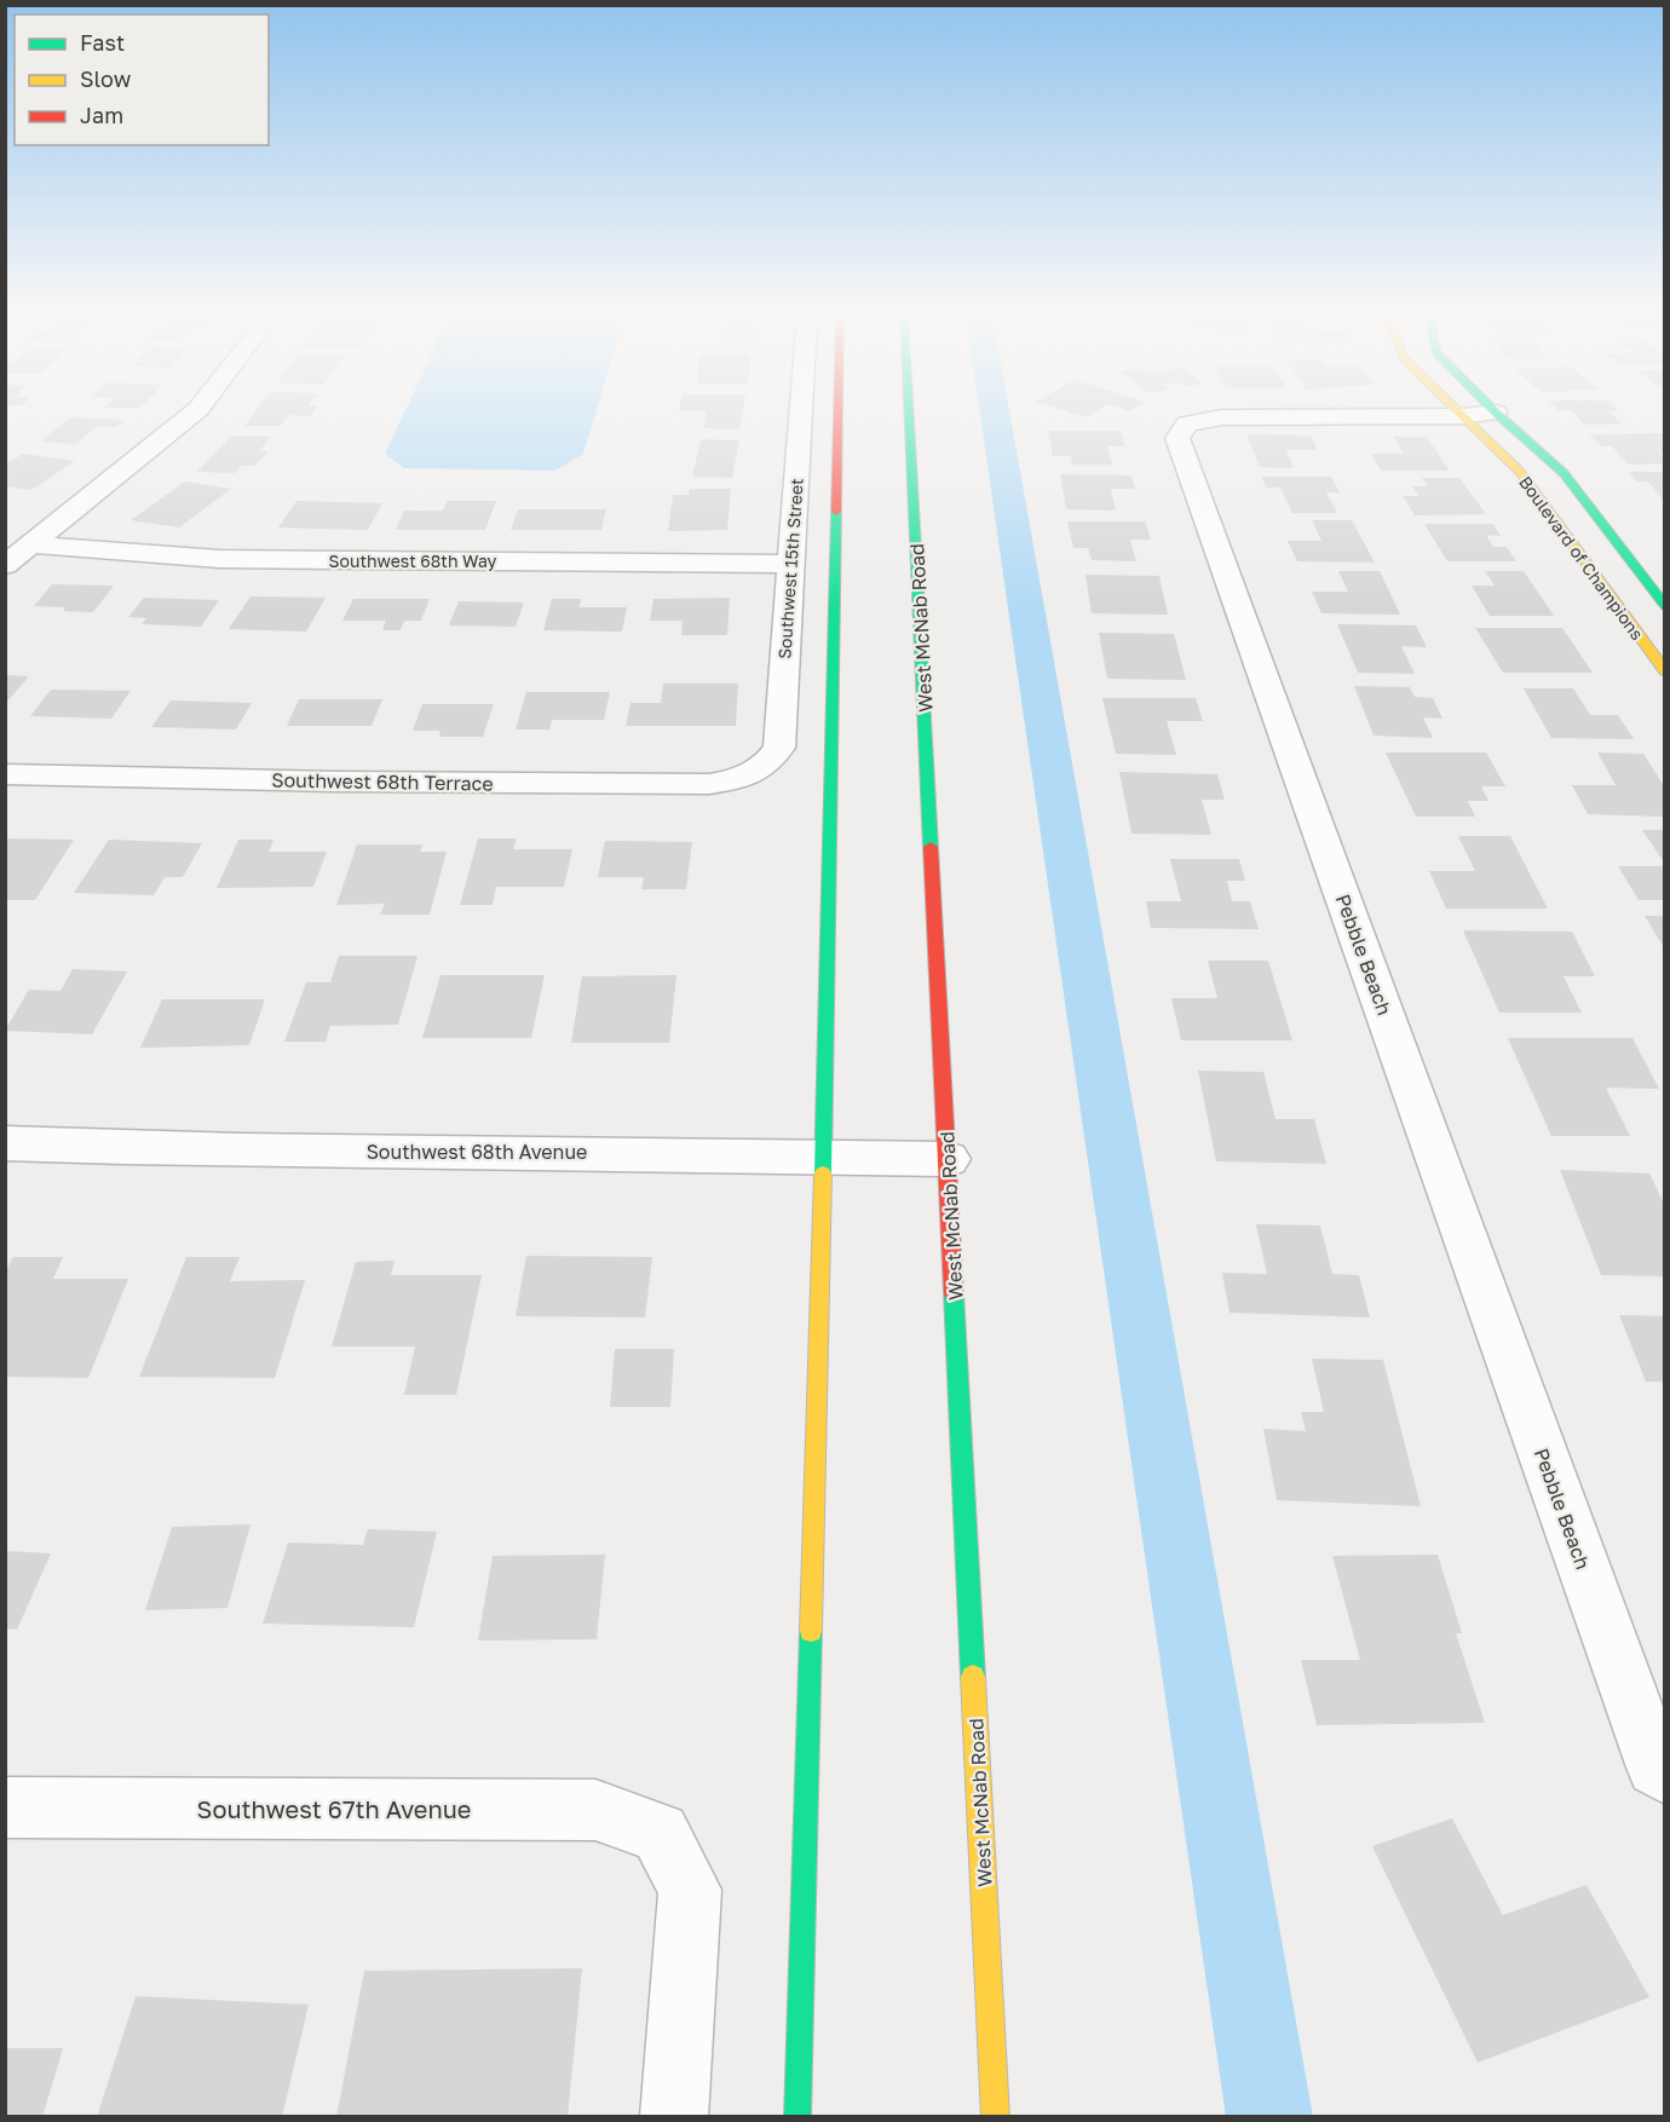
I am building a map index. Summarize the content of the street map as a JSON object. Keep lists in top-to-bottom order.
{
  "streets": {
    "main road": ["Boulevard of Champions", "West McNab Road"],
    "street": [
      "Southwest 68th Way",
      "Southwest 15th Street",
      "Southwest 68th Terrace",
      "Pebble Beach",
      "Southwest 68th Avenue",
      "Southwest 67th Avenue"
    ]
  },
  "crossings": [
    ["Boulevard of Champions", "Pebble Beach"],
    ["Southwest 68th Way", "Southwest 15th Street"],
    ["Southwest 15th Street", "Southwest 68th Terrace"],
    ["West McNab Road", "Southwest 68th Avenue"]
  ],
  "legend": ["Fast", "Slow", "Jam"]
}
